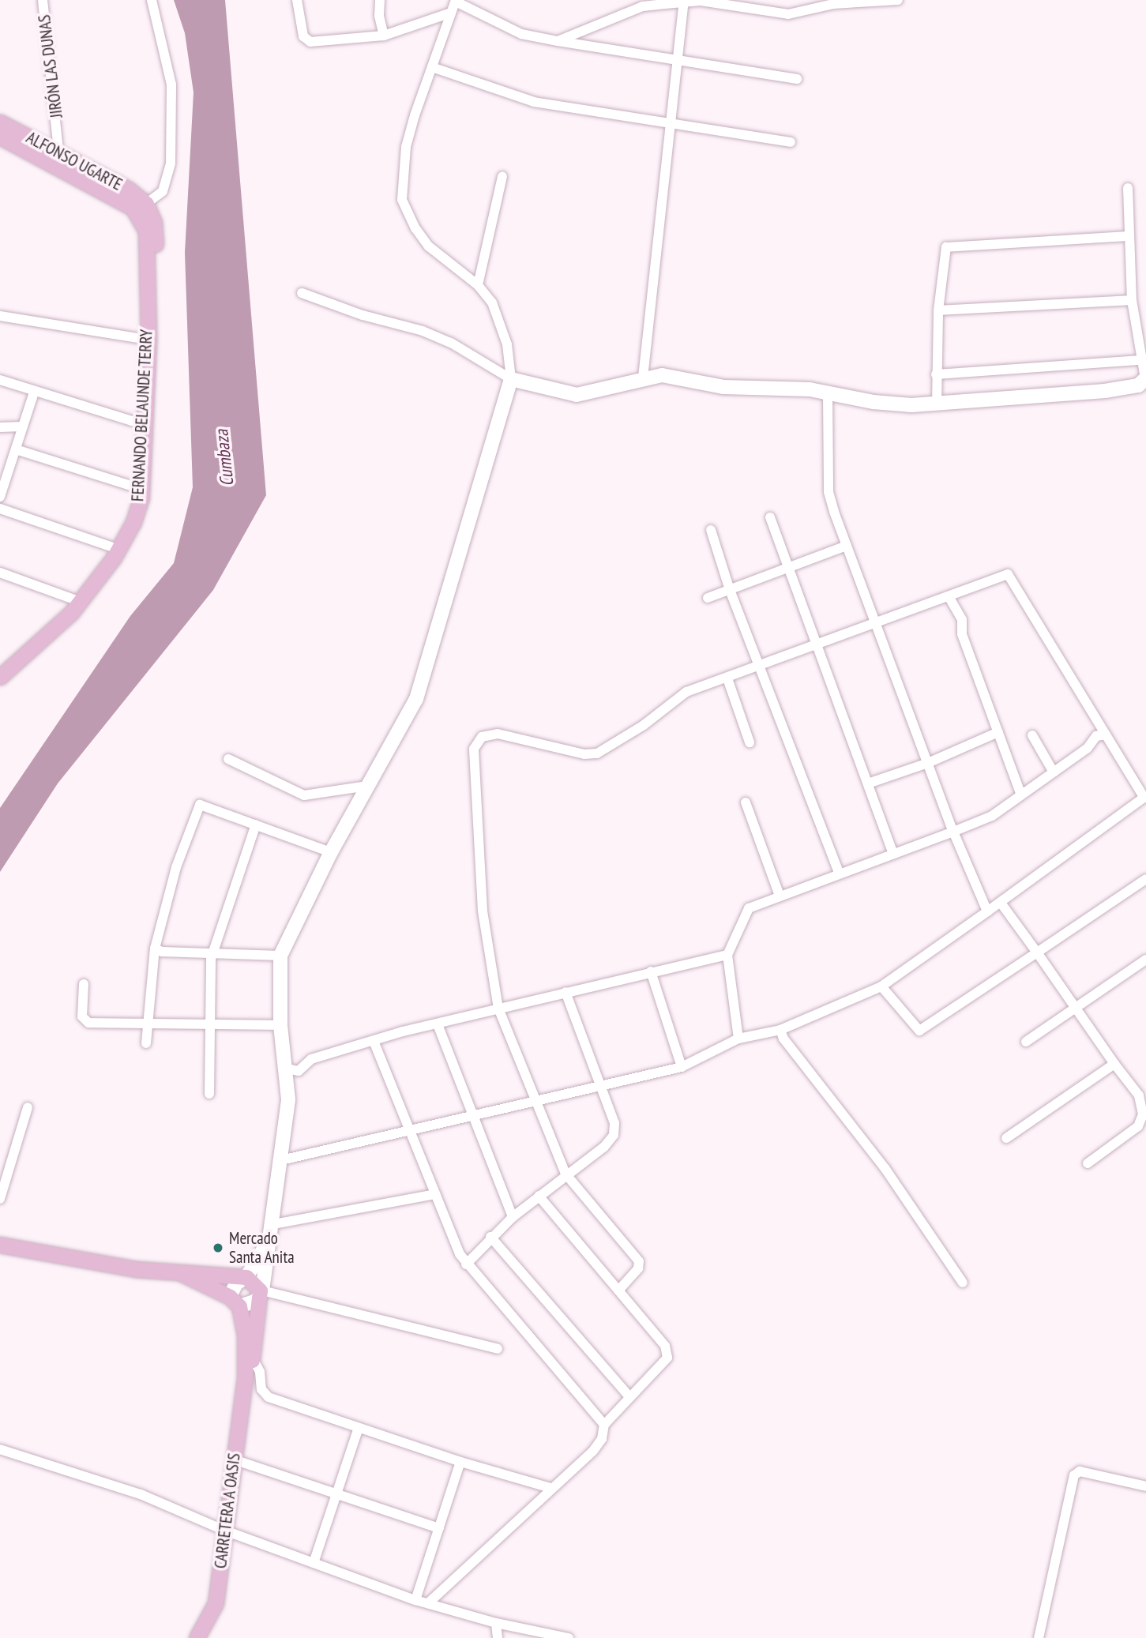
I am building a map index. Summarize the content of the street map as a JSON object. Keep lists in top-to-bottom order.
{
  "streets": {
    "main road": ["ALFONSO UGARTE", "FERNANDO BELAUNDE TERRY", "CARRETERA A OASIS"],
    "street": ["JIRÓN LAS DUNAS"]
  },
  "crossings": [
    ["JIRÓN LAS DUNAS", "ALFONSO UGARTE"],
    ["JIRÓN LAS DUNAS", "FERNANDO BELAUNDE TERRY"],
    ["ALFONSO UGARTE", "FERNANDO BELAUNDE TERRY"]
  ],
  "water": ["Cumbaza"],
  "places": ["Mercado Santa Anita"]
}
